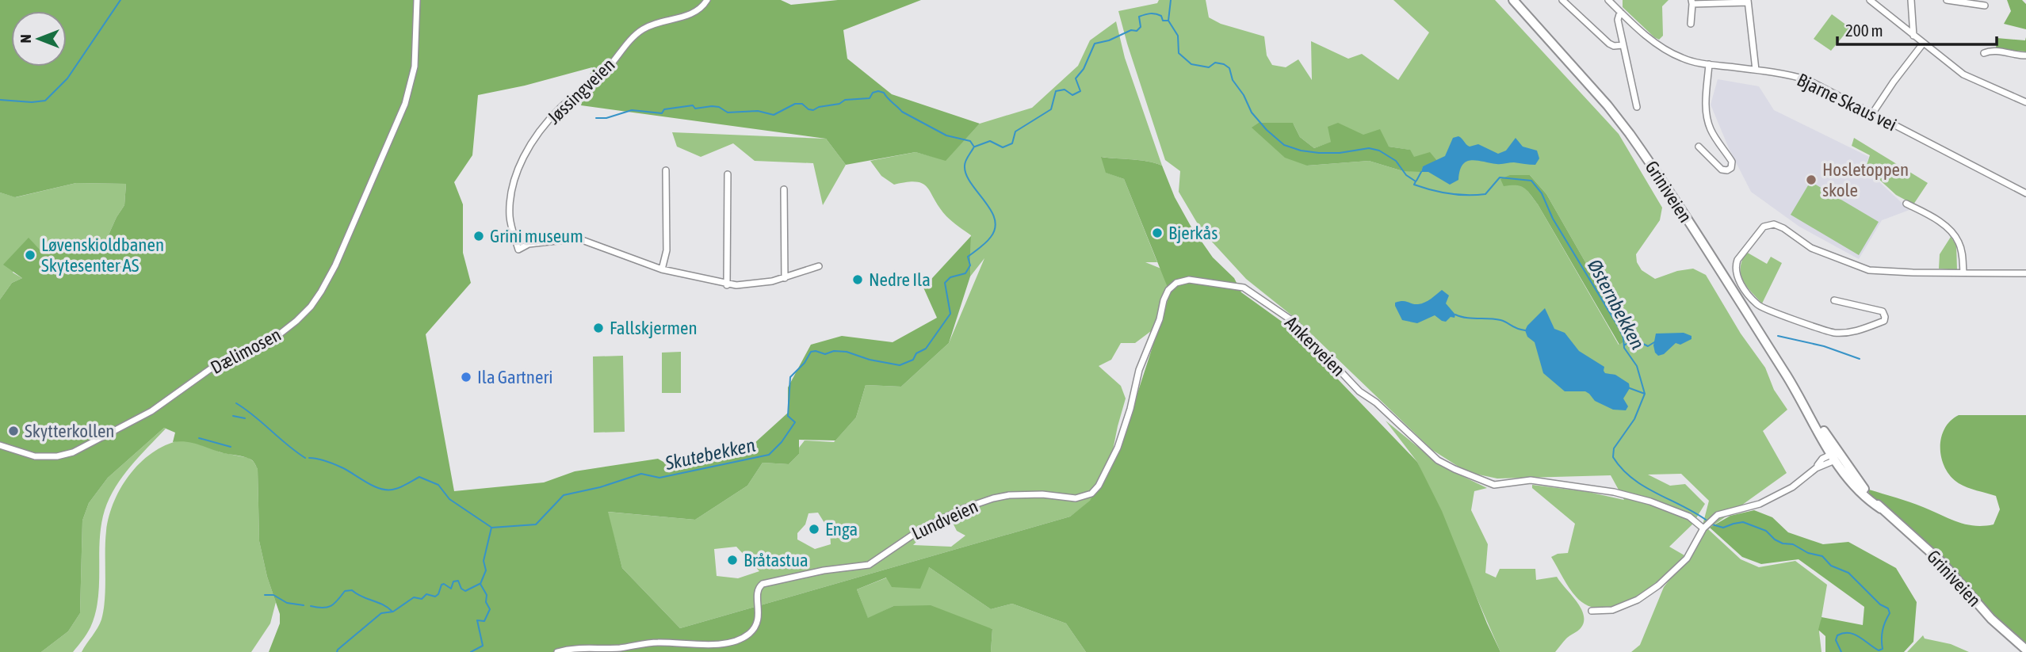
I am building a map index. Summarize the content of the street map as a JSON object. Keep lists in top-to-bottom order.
{
  "streets": {
    "main road": ["Griniveien"],
    "street": [
      "Jøssingveien",
      "Bjarne Skaus vei",
      "Ankerveien",
      "Dælimosen",
      "Lundveien"
    ]
  },
  "crossings": [
    ["Ankerveien", "Lundveien"]
  ],
  "water": ["Østernbekken", "Skutebekken"],
  "places": [
    "Hosletoppen skole",
    "Bjerkås",
    "Grini museum",
    "Løvenskioldbanen Skytesenter AS",
    "Nedre Ila",
    "Fallskjermen",
    "Ila Gartneri",
    "Skytterkollen",
    "Enga",
    "Bråtastua"
  ],
  "scale_bar": "200 m",
  "north": "left"
}
